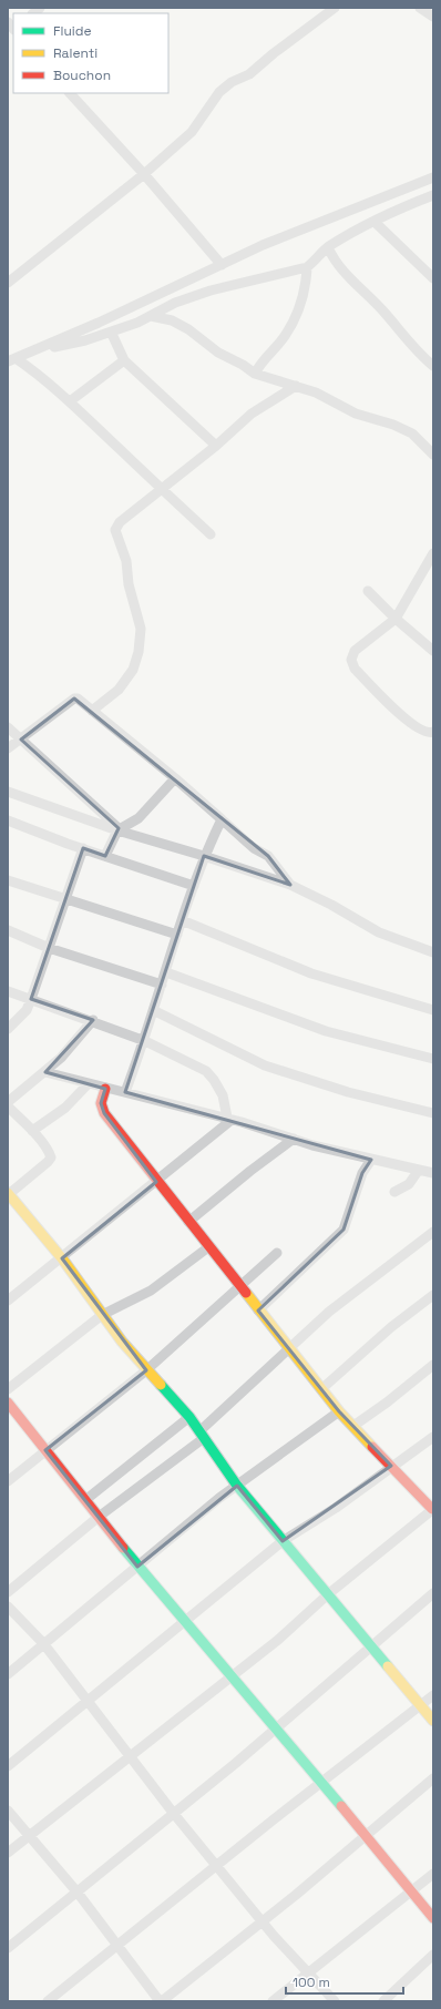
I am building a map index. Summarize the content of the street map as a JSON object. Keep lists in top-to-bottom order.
{
  "legend": ["Fluide", "Ralenti", "Bouchon"],
  "scale_bar": "100 m"
}
